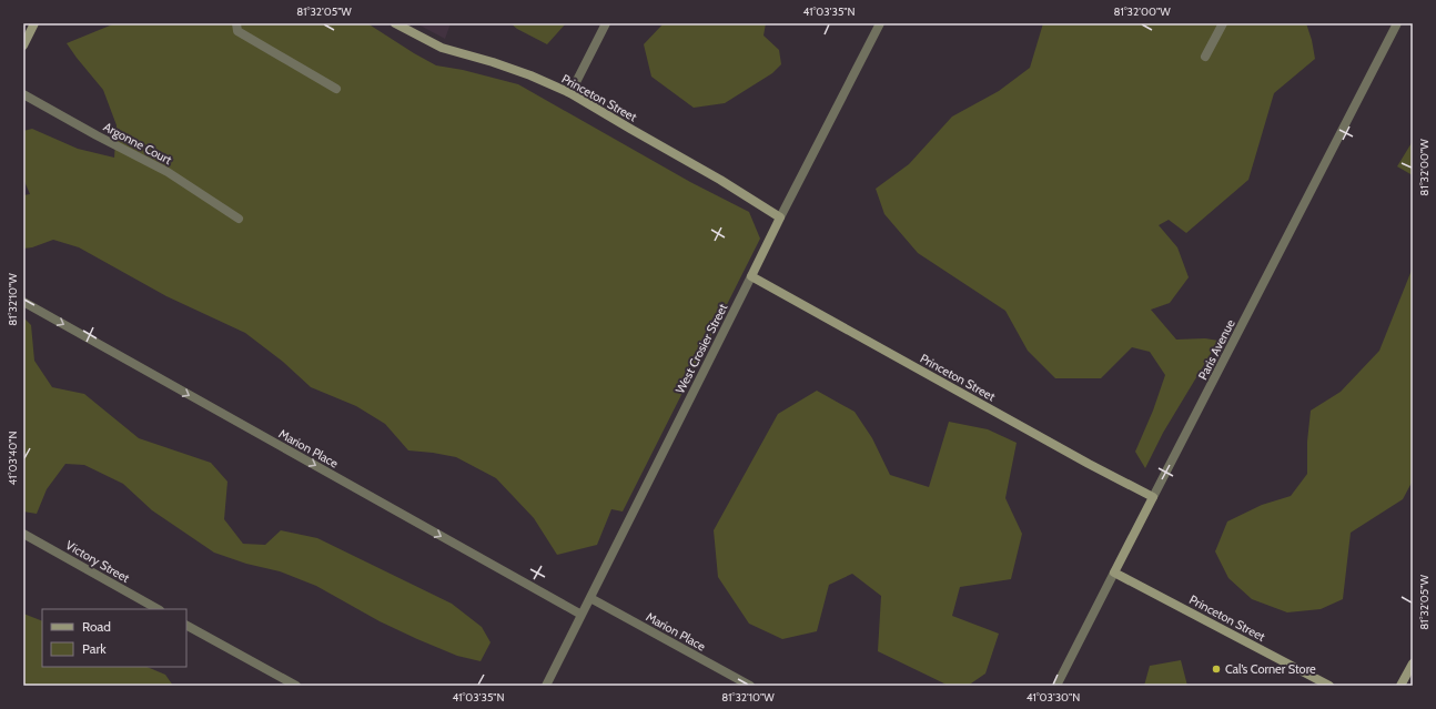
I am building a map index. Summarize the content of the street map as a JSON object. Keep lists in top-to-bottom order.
{
  "streets": {
    "street": [
      "Princeton Street",
      "Argonne Court",
      "West Crosier Street",
      "Paris Avenue",
      "Marion Place",
      "Victory Street"
    ]
  },
  "crossings": [
    ["Princeton Street", "West Crosier Street"],
    ["Princeton Street", "Paris Avenue"],
    ["West Crosier Street", "Marion Place"]
  ],
  "one_way": ["Marion Place"],
  "places": ["Cal’s Corner Store"],
  "legend": ["Road", "Park"],
  "coordinates": [
    "81°32'05\"W",
    "41°03'35\"N",
    "81°32'00\"W",
    "81°32'10\"W",
    "41°03'40\"N",
    "41°03'30\"N"
  ]
}
